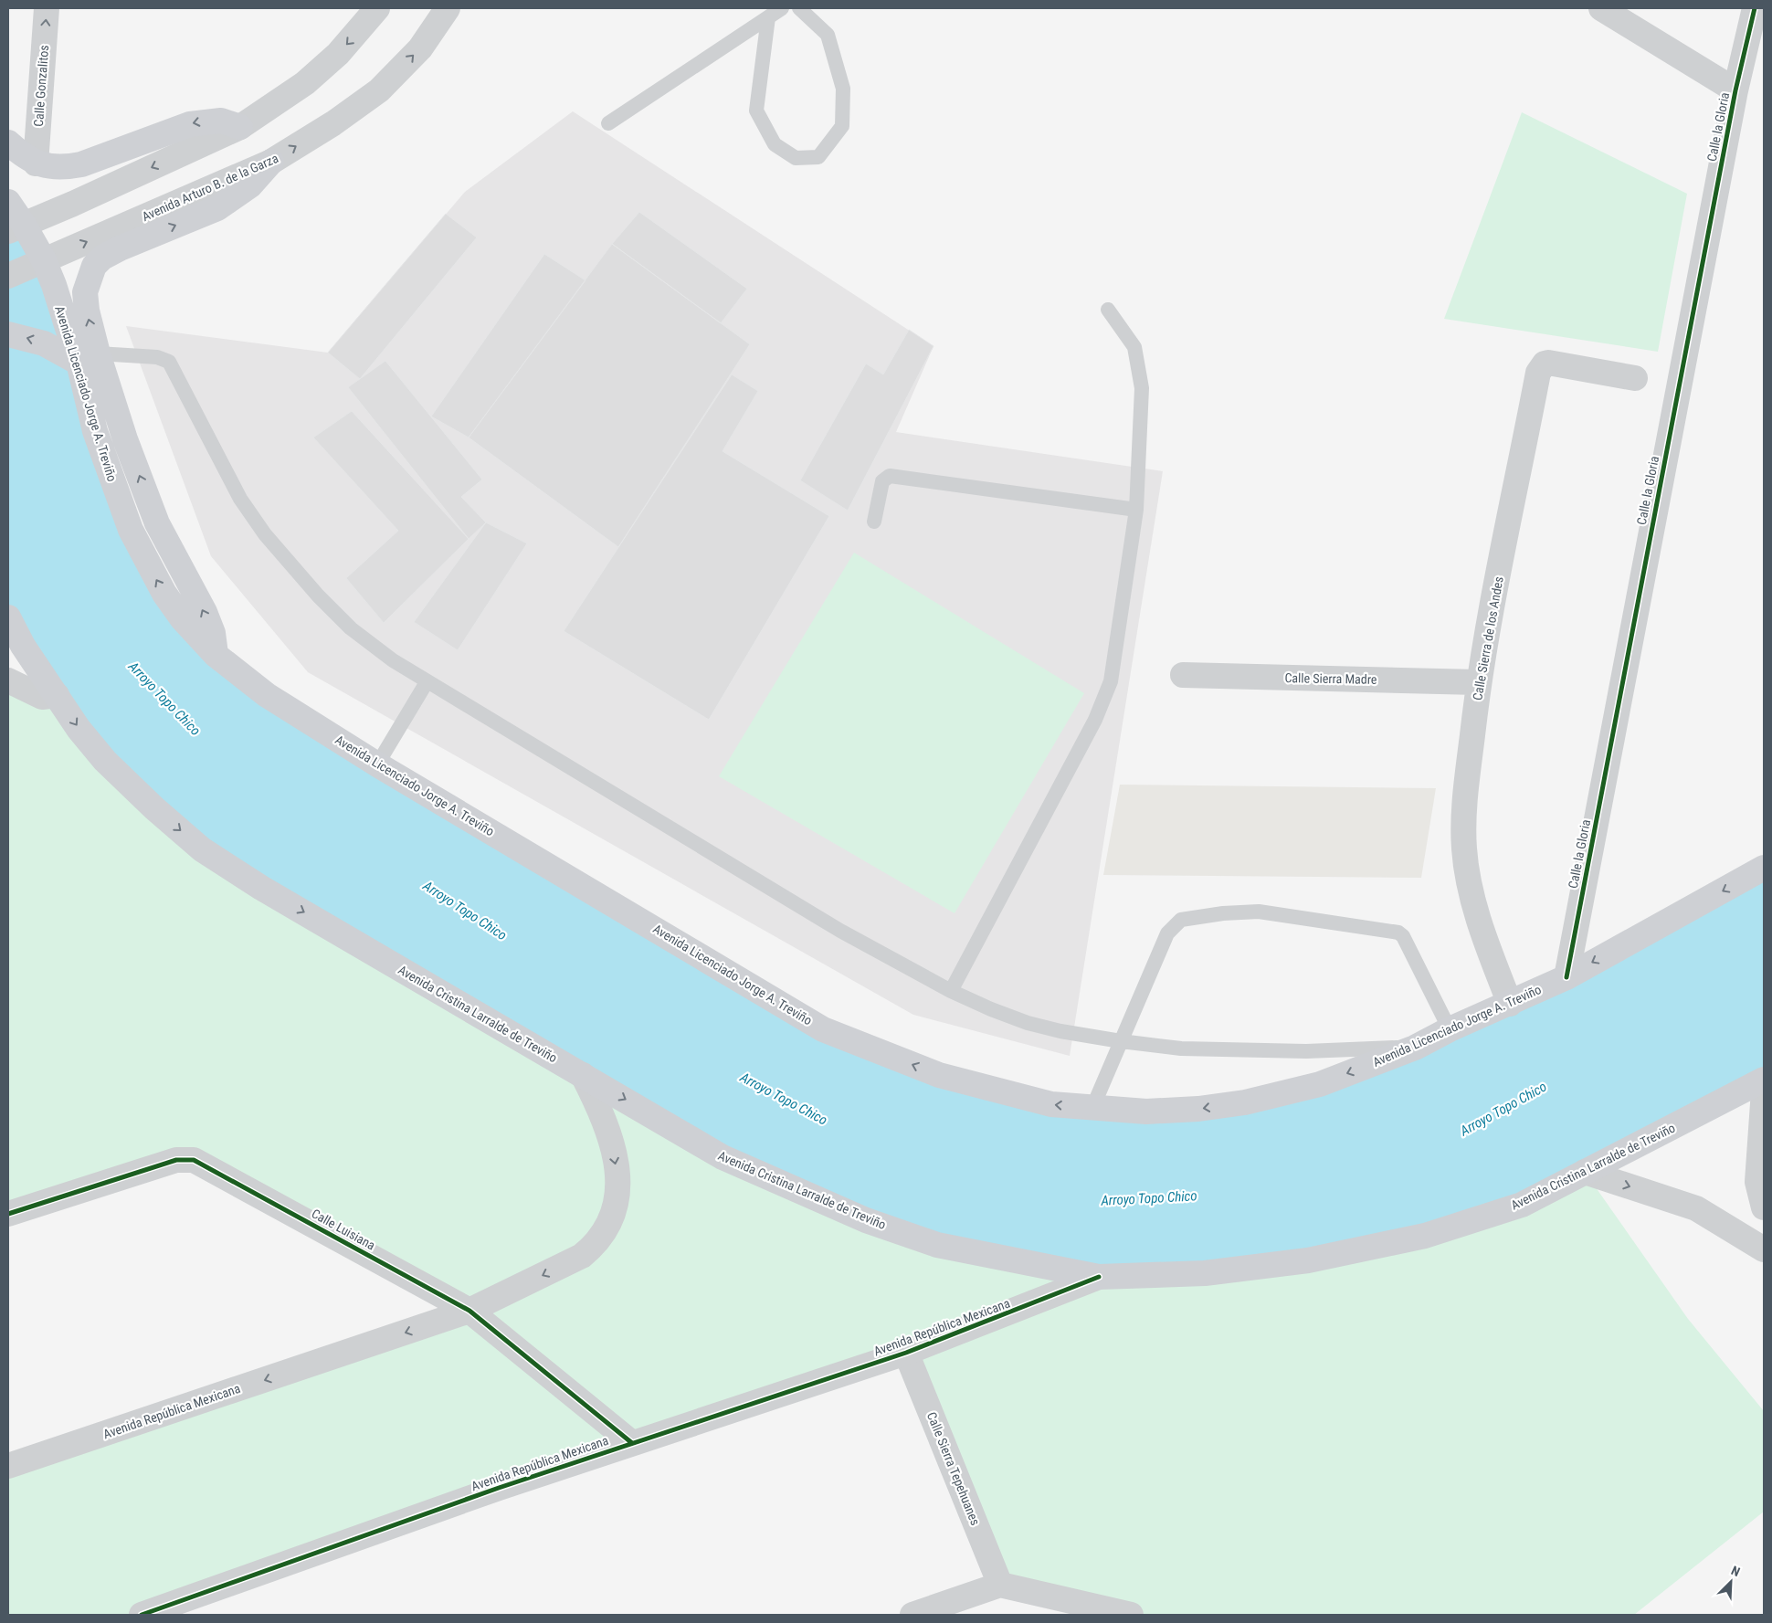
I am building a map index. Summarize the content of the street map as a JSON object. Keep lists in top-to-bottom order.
{
  "streets": {
    "main road": ["Avenida Licenciado Jorge A. Treviño", "Avenida Cristina Larralde de Treviño"],
    "street": [
      "Calle Gonzalitos",
      "Calle la Gloria",
      "Avenida Arturo B. de la Garza",
      "Calle Sierra de los Andes",
      "Calle Sierra Madre",
      "Calle Luisiana",
      "Avenida República Mexicana",
      "Calle Sierra Tepehuanes"
    ]
  },
  "crossings": [
    ["Calle la Gloria", "Avenida Licenciado Jorge A. Treviño"],
    ["Avenida Arturo B. de la Garza", "Avenida Licenciado Jorge A. Treviño"],
    ["Avenida Licenciado Jorge A. Treviño", "Calle Sierra de los Andes"],
    ["Calle Sierra de los Andes", "Calle Sierra Madre"],
    ["Avenida Cristina Larralde de Treviño", "Avenida República Mexicana"],
    ["Calle Luisiana", "Avenida República Mexicana"],
    ["Avenida República Mexicana", "Calle Sierra Tepehuanes"]
  ],
  "one_way": ["Calle Gonzalitos", "Avenida Licenciado Jorge A. Treviño", "Avenida Cristina Larralde de Treviño"],
  "water": ["Arroyo Topo Chico"],
  "north": "top right"
}
